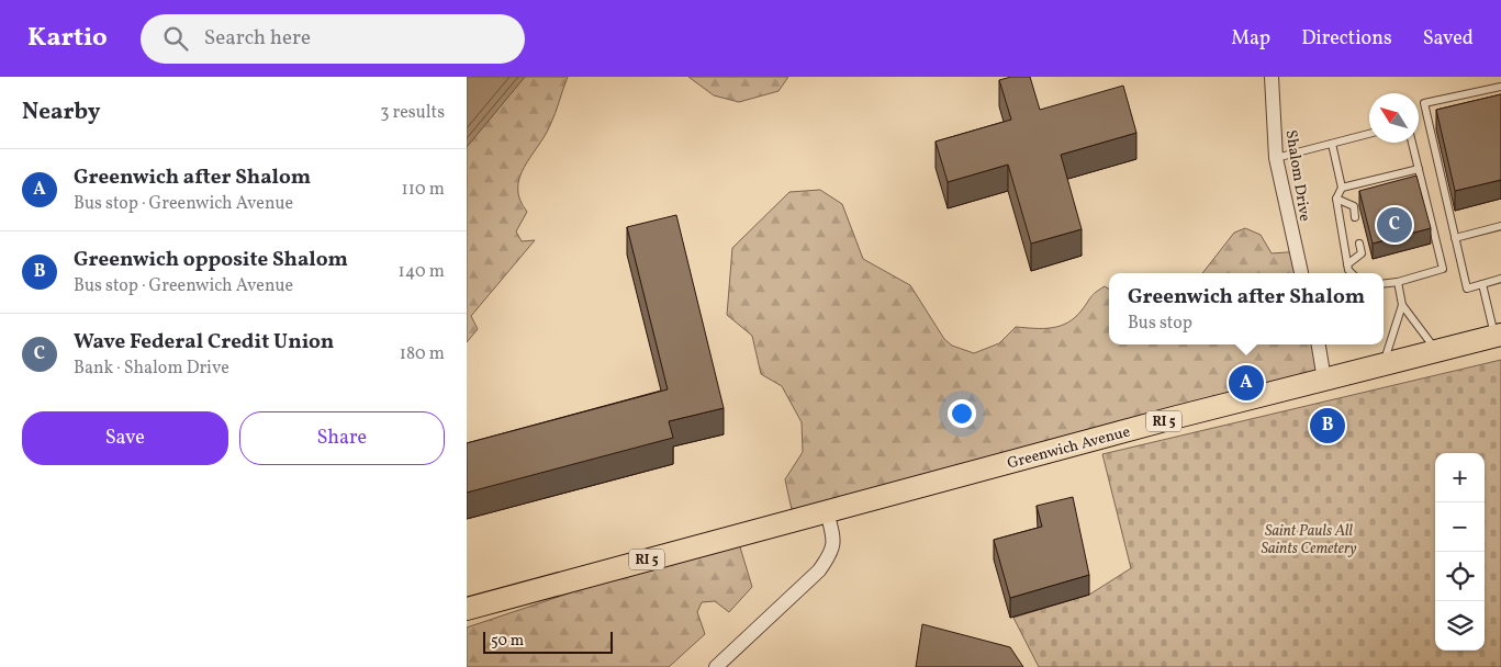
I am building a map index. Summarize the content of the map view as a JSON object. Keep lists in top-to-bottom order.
{
  "streets": {
    "main road": ["RI 5", "Greenwich Avenue"],
    "street": ["Shalom Drive"]
  },
  "crossings": [
    ["RI 5", "Greenwich Avenue"]
  ],
  "parks": ["Saint Pauls All Saints Cemetery"],
  "scale_bar": "50 m",
  "north": "top left",
  "page": {
    "header": "Kartio",
    "search": "Search here",
    "nav": ["Map", "Directions", "Saved"],
    "heading": ["Nearby", "3 results"],
    "list": [
      {
        "mark": "A",
        "name": "Greenwich after Shalom",
        "note": "Bus stop · Greenwich Avenue",
        "value": "110 m"
      },
      {
        "mark": "B",
        "name": "Greenwich opposite Shalom",
        "note": "Bus stop · Greenwich Avenue",
        "value": "140 m"
      },
      {
        "mark": "C",
        "name": "Wave Federal Credit Union",
        "note": "Bank · Shalom Drive",
        "value": "180 m"
      }
    ],
    "pins": ["C", "A", "B"],
    "popup": ["Greenwich after Shalom", "Bus stop"],
    "buttons": ["Save", "Share"],
    "map_buttons": ["+", "−"],
    "scale": "50 m"
  }
}
